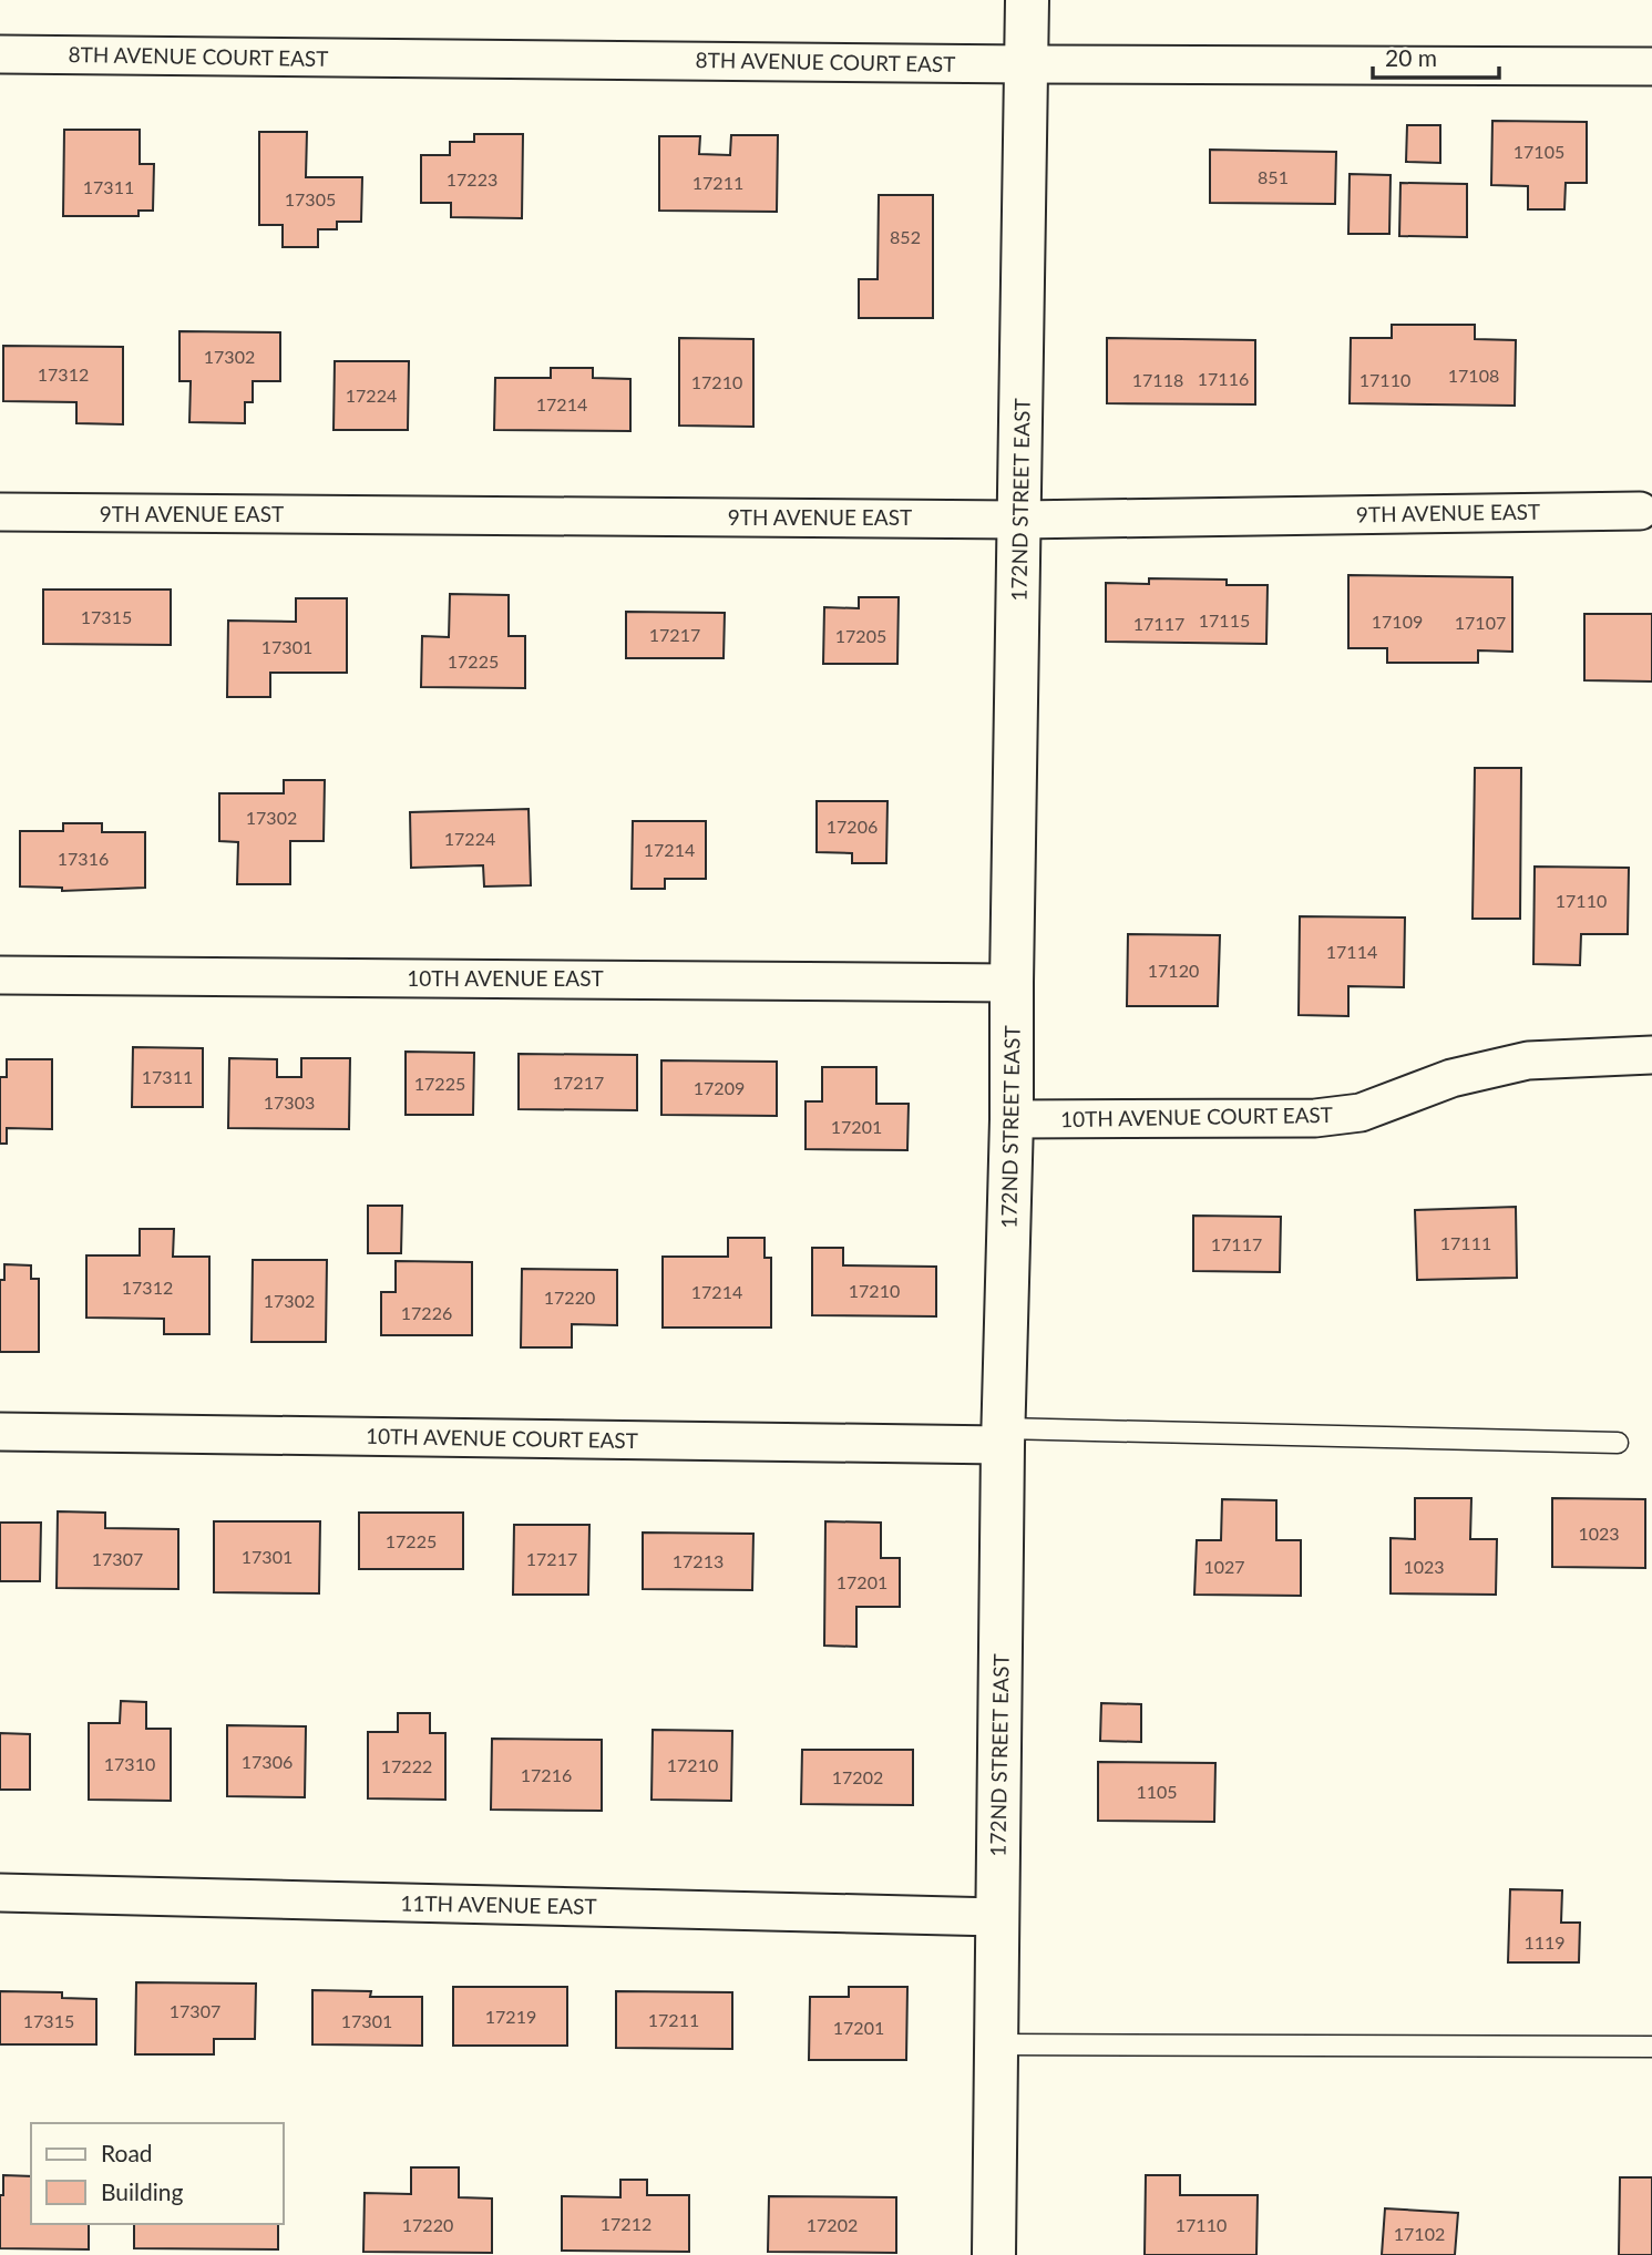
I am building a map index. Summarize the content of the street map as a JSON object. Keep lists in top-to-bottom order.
{
  "streets": {
    "street": [
      "8TH AVENUE COURT EAST",
      "172ND STREET EAST",
      "9TH AVENUE EAST",
      "10TH AVENUE EAST",
      "10TH AVENUE COURT EAST",
      "11TH AVENUE EAST"
    ]
  },
  "crossings": [
    ["8TH AVENUE COURT EAST", "172ND STREET EAST"],
    ["172ND STREET EAST", "9TH AVENUE EAST"],
    ["172ND STREET EAST", "10TH AVENUE EAST"],
    ["172ND STREET EAST", "10TH AVENUE COURT EAST"],
    ["172ND STREET EAST", "11TH AVENUE EAST"]
  ],
  "house_numbers": [
    "17105",
    "851",
    "17223",
    "17211",
    "17311",
    "17305",
    "852",
    "17302",
    "17312",
    "17108",
    "17116",
    "17118",
    "17110",
    "17210",
    "17224",
    "17214",
    "17315",
    "17115",
    "17109",
    "17107",
    "17117",
    "17217",
    "17205",
    "17301",
    "17225",
    "17302",
    "17206",
    "17224",
    "17214",
    "17316",
    "17110",
    "17114",
    "17120",
    "17311",
    "17217",
    "17225",
    "17209",
    "17303",
    "17201",
    "17111",
    "17117",
    "17312",
    "17210",
    "17214",
    "17220",
    "17302",
    "17226",
    "1023",
    "17225",
    "17301",
    "17307",
    "17217",
    "17213",
    "1027",
    "1023",
    "17201",
    "17306",
    "17310",
    "17210",
    "17222",
    "17216",
    "17202",
    "1105",
    "1119",
    "17307",
    "17219",
    "17211",
    "17315",
    "17301",
    "17201",
    "17212",
    "17220",
    "17202",
    "17110",
    "17102"
  ],
  "legend": ["Road", "Building"],
  "scale_bar": "20 m"
}
